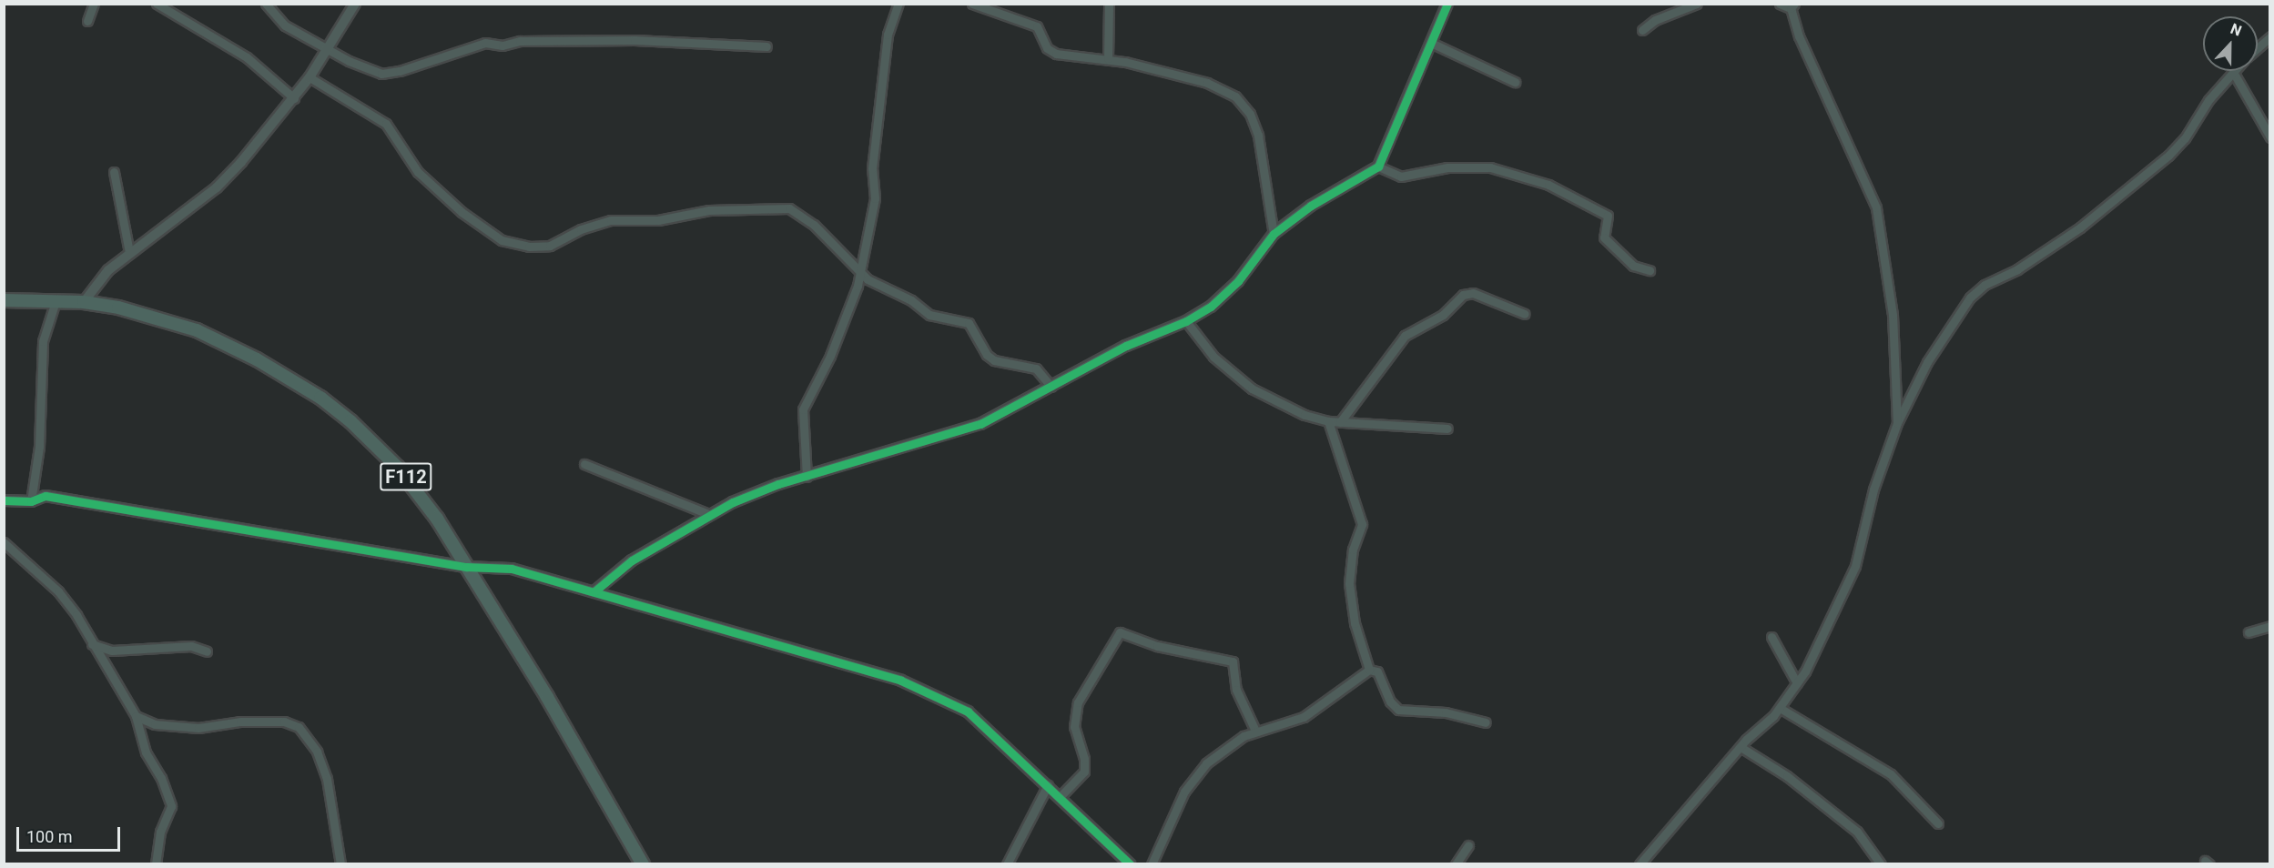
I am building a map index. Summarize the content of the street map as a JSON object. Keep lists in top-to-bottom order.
{
  "streets": {
    "main road": ["F112"]
  },
  "scale_bar": "100 m",
  "north": "top"
}
